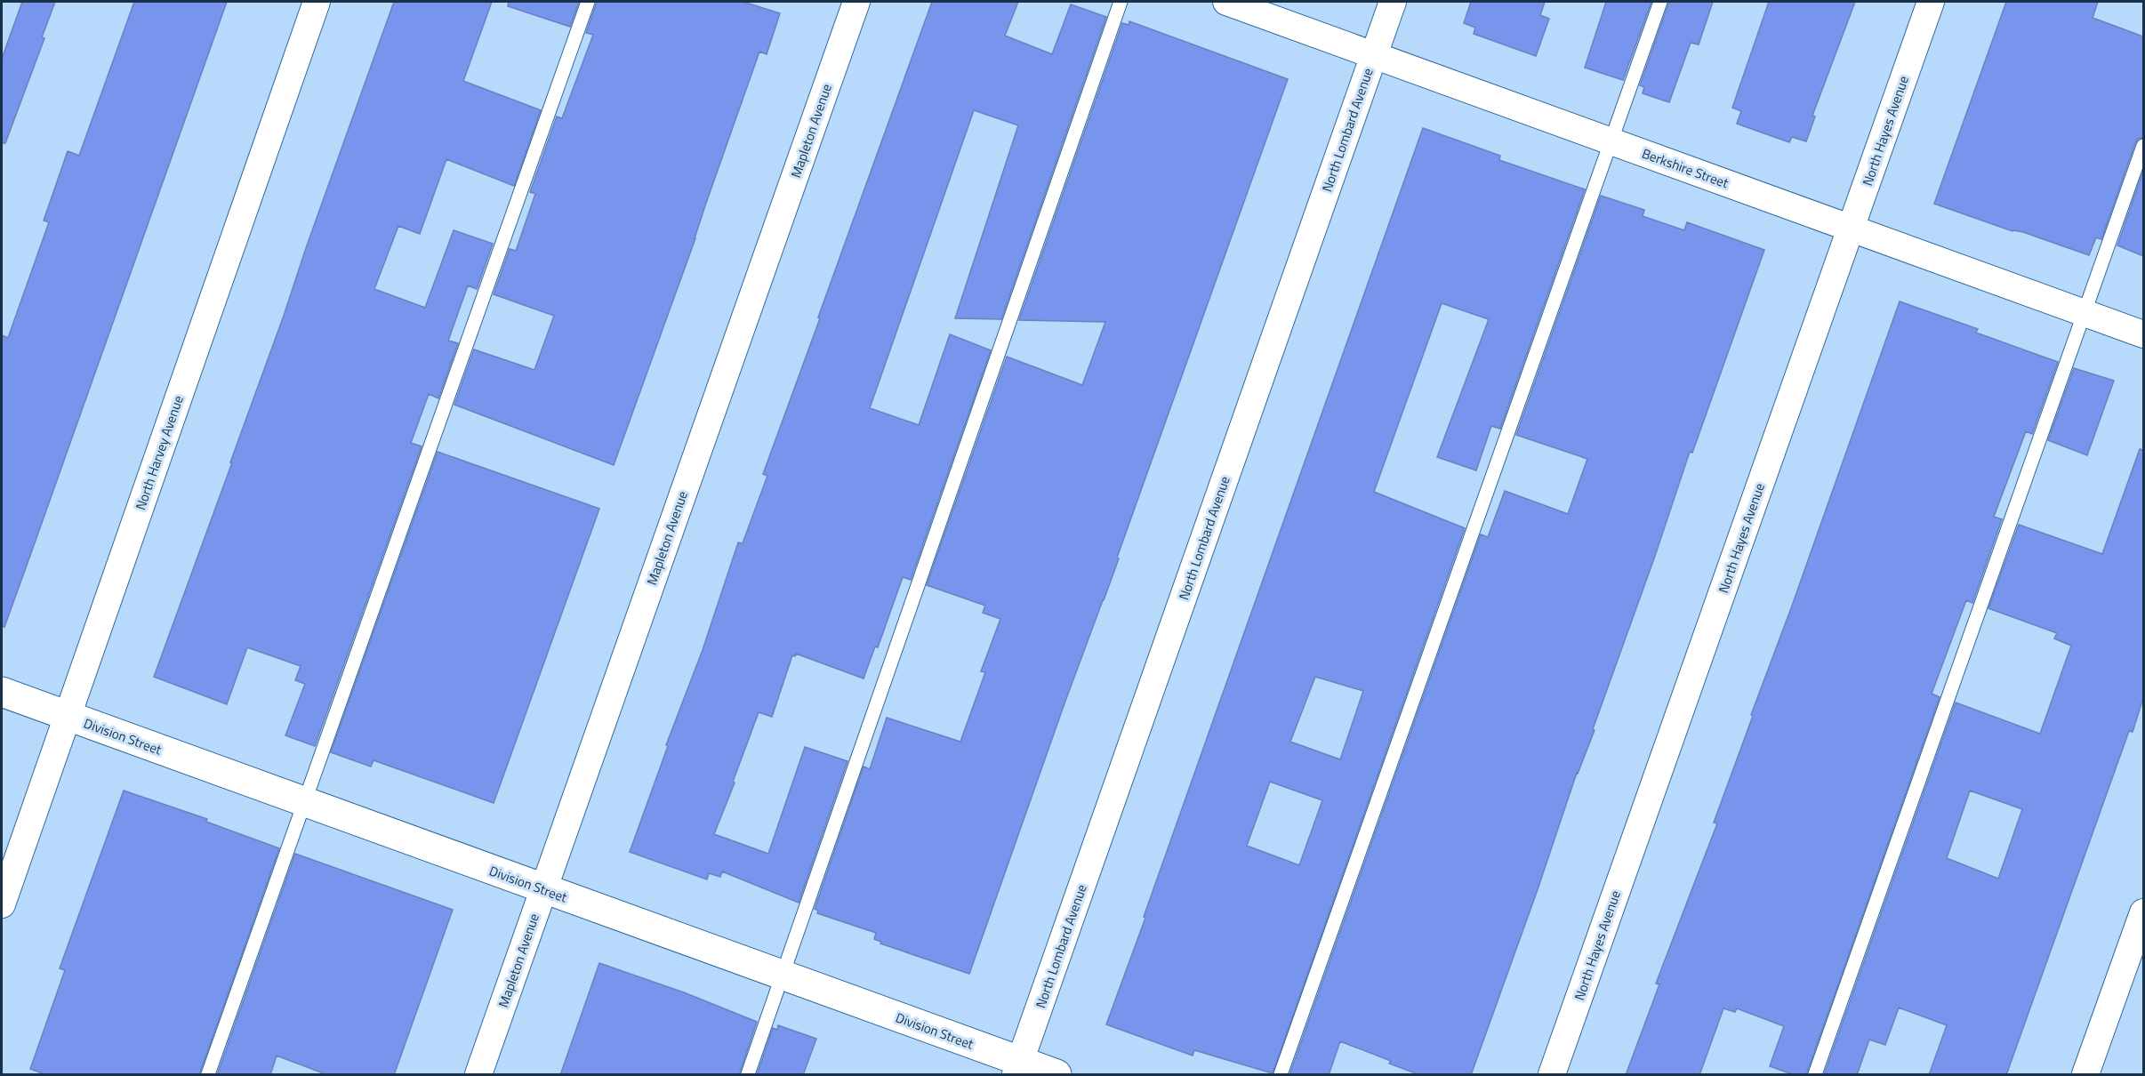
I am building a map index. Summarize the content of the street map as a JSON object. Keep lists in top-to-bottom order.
{
  "streets": {
    "street": [
      "North Lombard Avenue",
      "Mapleton Avenue",
      "North Hayes Avenue",
      "Berkshire Street",
      "North Harvey Avenue",
      "Division Street"
    ]
  },
  "crossings": [
    ["North Lombard Avenue", "Berkshire Street"],
    ["North Lombard Avenue", "Division Street"],
    ["Mapleton Avenue", "Division Street"],
    ["North Hayes Avenue", "Berkshire Street"],
    ["North Harvey Avenue", "Division Street"]
  ]
}
